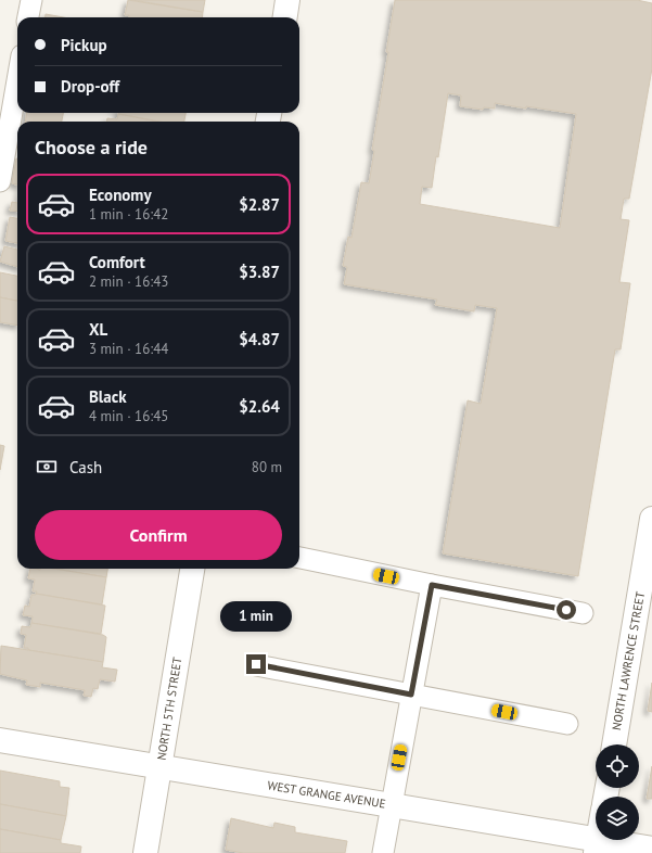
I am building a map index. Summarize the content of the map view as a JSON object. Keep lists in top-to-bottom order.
{
  "streets": {
    "street": ["NORTH LAWRENCE STREET", "NORTH 5TH STREET", "WEST GRANGE AVENUE"]
  },
  "crossings": [
    ["NORTH 5TH STREET", "WEST GRANGE AVENUE"]
  ],
  "page": {
    "banner": ["Pickup", "Drop-off"],
    "heading": "Choose a ride",
    "list": [
      {
        "name": "Economy",
        "note": "1 min · 16:42",
        "value": "$2.87"
      },
      {
        "name": "Comfort",
        "note": "2 min · 16:43",
        "value": "$3.87"
      },
      {
        "name": "XL",
        "note": "3 min · 16:44",
        "value": "$4.87"
      },
      {
        "name": "Black",
        "note": "4 min · 16:45",
        "value": "$2.64"
      }
    ],
    "pay": ["Cash", "80 m"],
    "buttons": "Confirm",
    "bubble": "1 min"
  }
}
